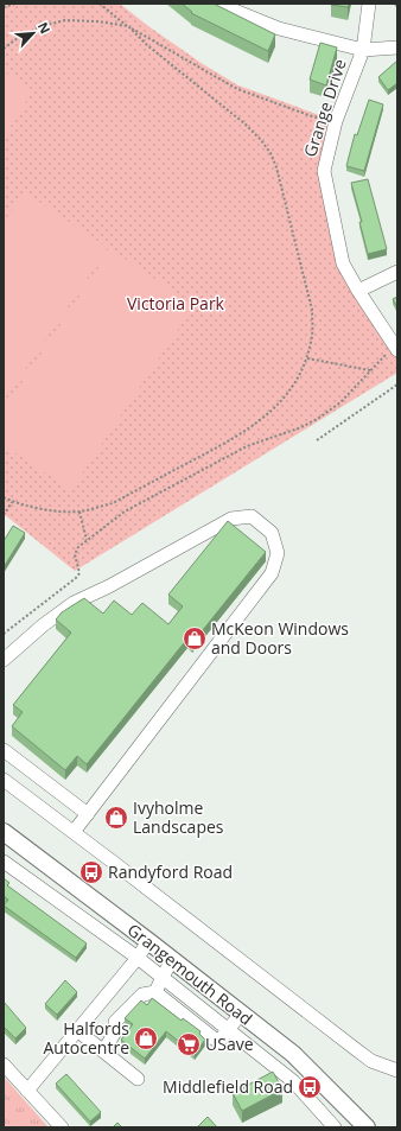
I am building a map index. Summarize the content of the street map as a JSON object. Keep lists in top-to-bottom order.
{
  "streets": {
    "main road": ["Grangemouth Road"],
    "street": ["Grange Drive"]
  },
  "parks": ["Victoria Park"],
  "places": {
    "shop": ["McKeon Windows and Doors", "Ivyholme Landscapes", "Halfords Autocentre"],
    "bus stop": ["Randyford Road", "Middlefield Road"],
    "supermarket": ["USave"]
  },
  "north": "top right"
}
